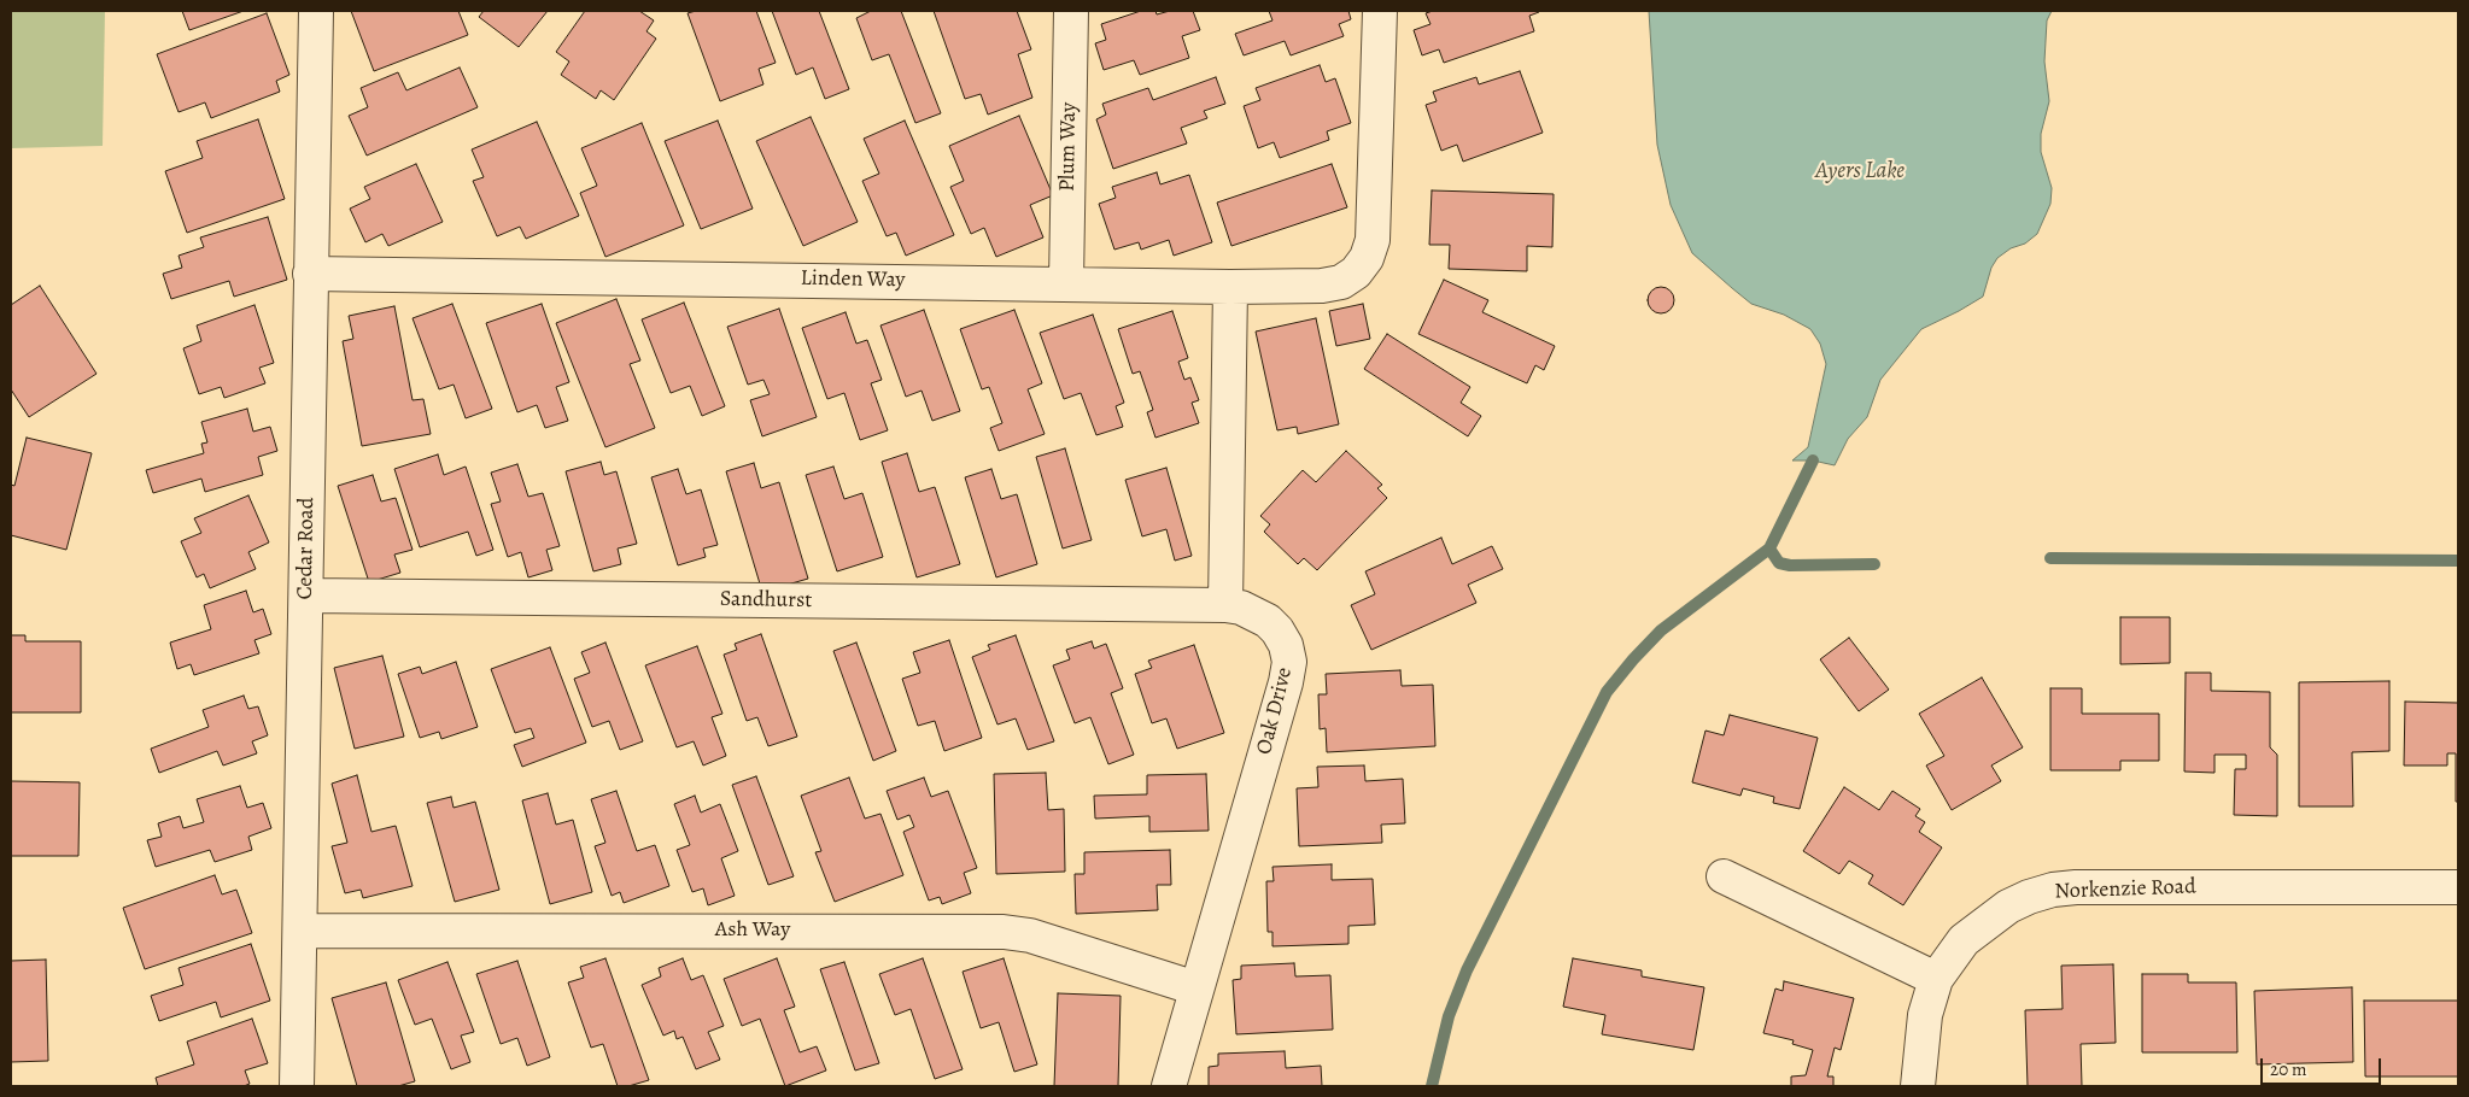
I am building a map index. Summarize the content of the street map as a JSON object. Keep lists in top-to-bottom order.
{
  "streets": {
    "street": [
      "Plum Way",
      "Linden Way",
      "Cedar Road",
      "Sandhurst",
      "Oak Drive",
      "Norkenzie Road",
      "Ash Way"
    ]
  },
  "crossings": [
    ["Plum Way", "Linden Way"],
    ["Linden Way", "Cedar Road"],
    ["Cedar Road", "Sandhurst"],
    ["Cedar Road", "Ash Way"],
    ["Sandhurst", "Oak Drive"],
    ["Oak Drive", "Ash Way"]
  ],
  "water": ["Ayers Lake"],
  "scale_bar": "20 m"
}
